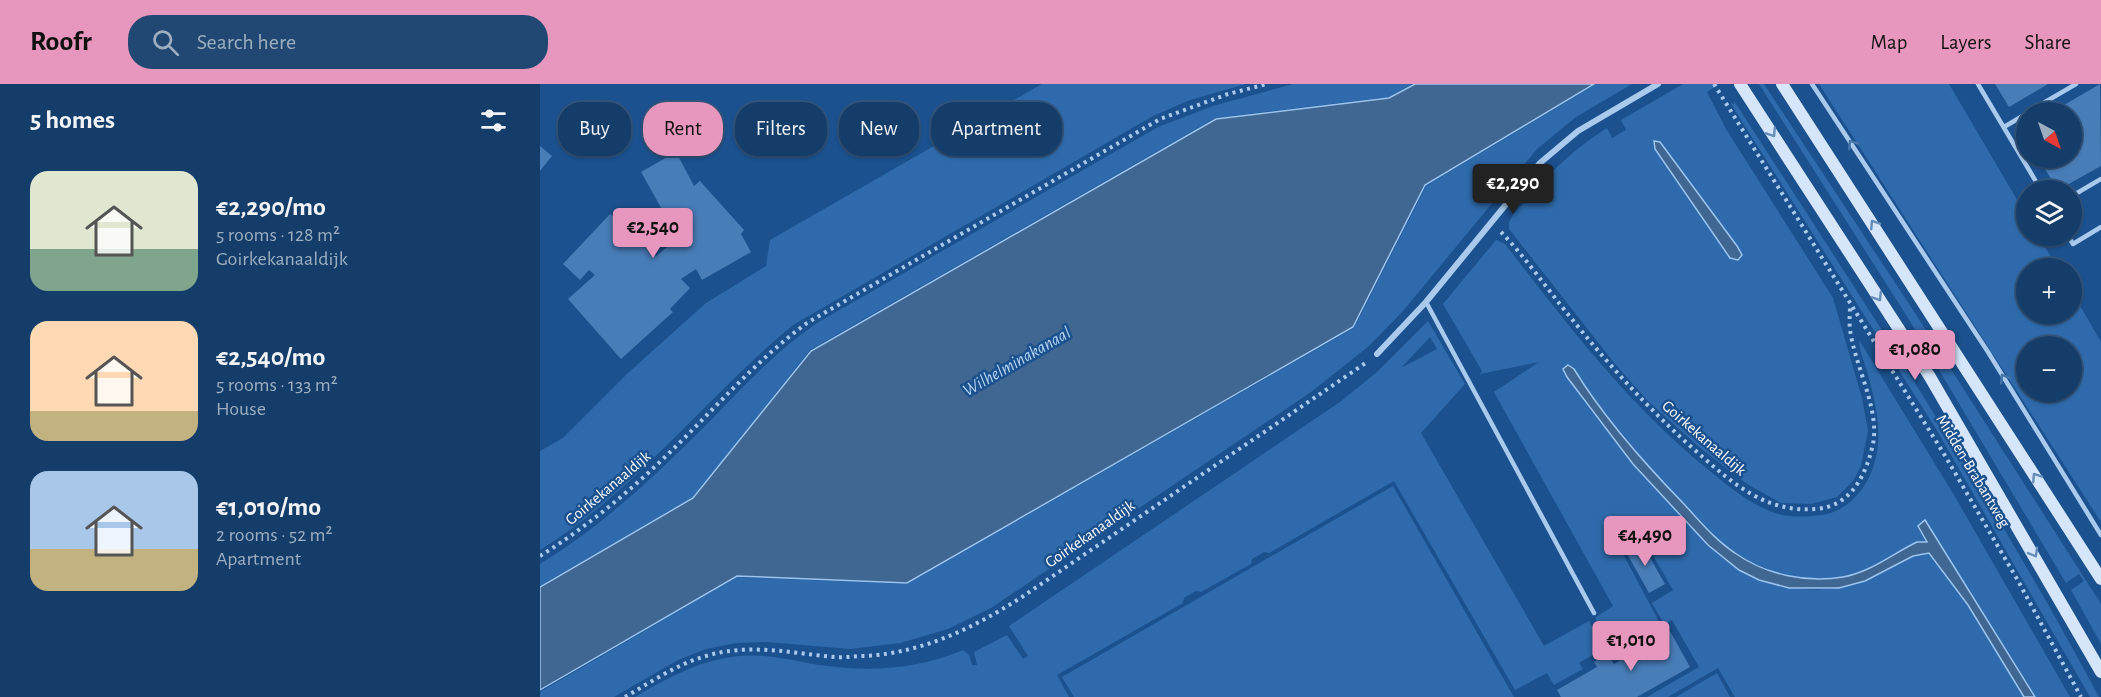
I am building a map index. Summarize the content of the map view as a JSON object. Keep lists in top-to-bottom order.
{
  "streets": {
    "main road": ["Midden-Brabantweg"],
    "path": ["Goirkekanaaldijk"]
  },
  "crossings": [
    ["Goirkekanaaldijk", "Midden-Brabantweg"]
  ],
  "water": ["Wilhelminakanaal"],
  "north": "bottom right",
  "page": {
    "header": "Roofr",
    "search": "Search here",
    "nav": ["Map", "Layers", "Share"],
    "heading": "5 homes",
    "map_buttons": ["+", "−"],
    "chip": [
      "Buy",
      "Rent",
      "Filters",
      "New",
      "Apartment"
    ],
    "list": [
      {
        "name": "€2,290/mo",
        "note": "5 rooms · 128 m² · Goirkekanaaldijk"
      },
      {
        "name": "€2,540/mo",
        "note": "5 rooms · 133 m² · House"
      },
      {
        "name": "€1,010/mo",
        "note": "2 rooms · 52 m² · Apartment"
      }
    ],
    "price": [
      "€2,290",
      "€2,540",
      "€1,080",
      "€4,490",
      "€1,010"
    ]
  }
}
